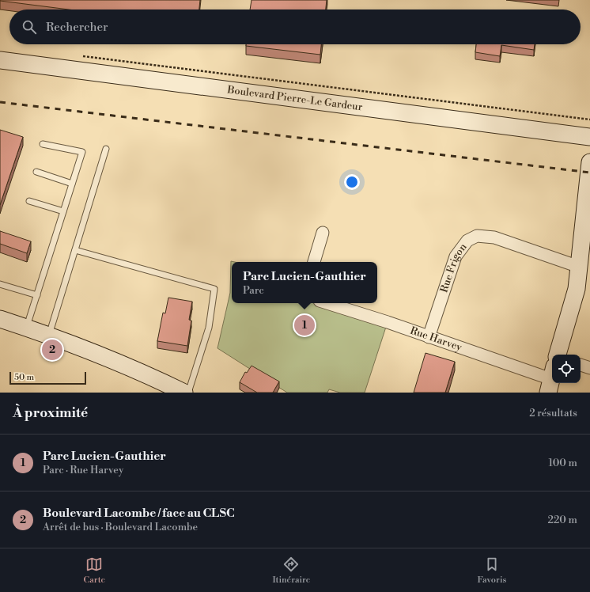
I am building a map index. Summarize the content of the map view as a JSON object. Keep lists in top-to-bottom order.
{
  "streets": {
    "street": ["Boulevard Pierre-Le Gardeur", "Rue Frigon", "Rue Harvey"]
  },
  "crossings": [
    ["Rue Frigon", "Rue Harvey"]
  ],
  "scale_bar": "50 m",
  "page": {
    "search": "Rechercher",
    "popup": ["Parc Lucien-Gauthier", "Parc"],
    "pins": ["1", "2"],
    "scale": "50 m",
    "heading": ["À proximité", "2 résultats"],
    "list": [
      {
        "mark": "1",
        "name": "Parc Lucien-Gauthier",
        "note": "Parc · Rue Harvey",
        "value": "100 m"
      },
      {
        "mark": "2",
        "name": "Boulevard Lacombe / face au CLSC",
        "note": "Arrêt de bus · Boulevard Lacombe",
        "value": "220 m"
      }
    ],
    "nav": ["Carte", "Itinéraire", "Favoris"]
  }
}
